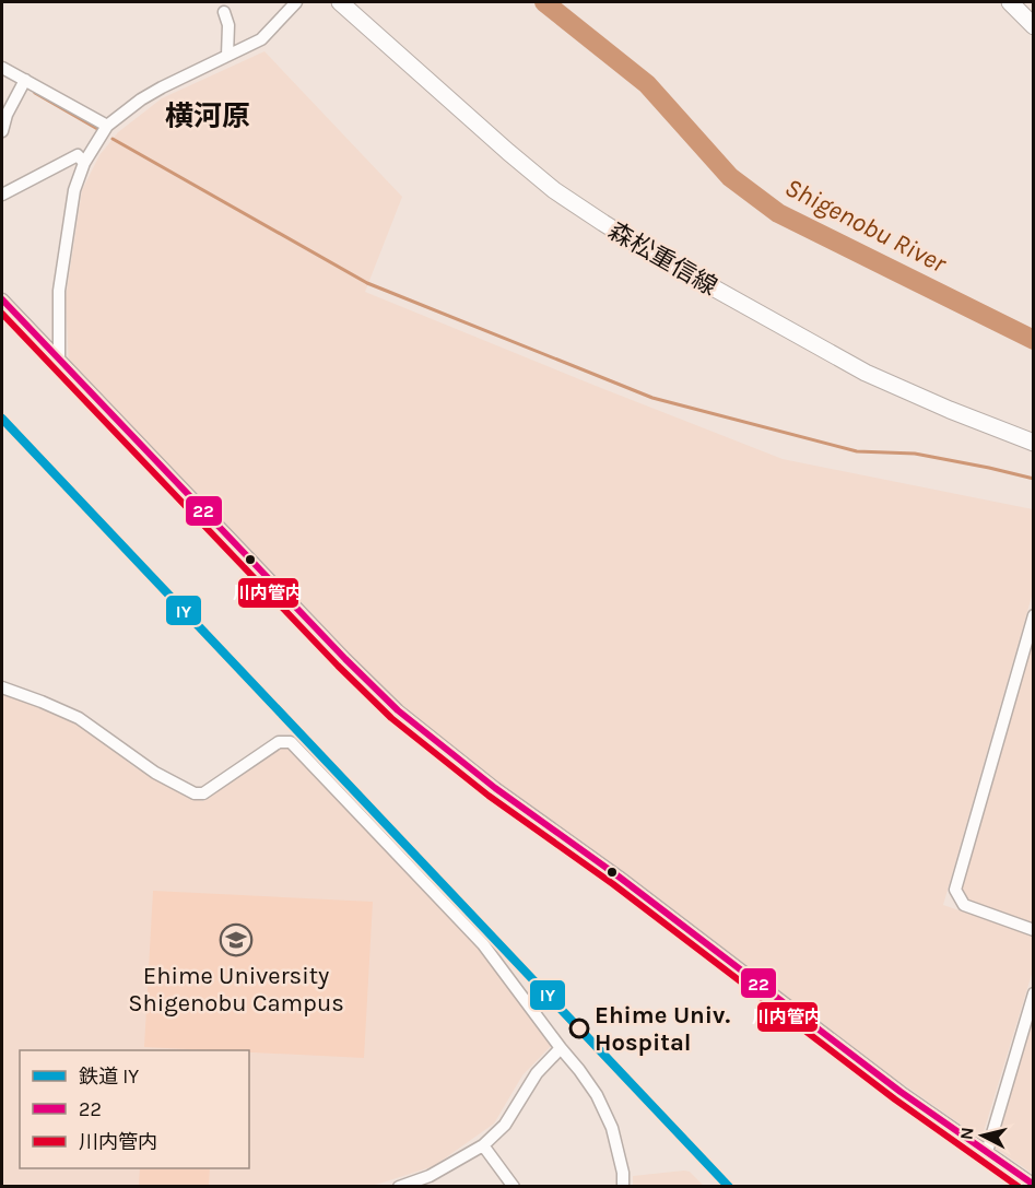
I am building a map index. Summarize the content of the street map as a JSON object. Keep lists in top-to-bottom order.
{
  "streets": {
    "main road": ["森松重信線"]
  },
  "districts": ["横河原"],
  "water": ["Shigenobu River"],
  "places": {
    "school or university": ["Ehime University Shigenobu Campus"],
    "other": ["Ehime Univ. Hospital"]
  },
  "lines": ["transit line 22", "transit line 川内管内", "rail line IY"],
  "legend": ["鉄道 IY", "22", "川内管内"],
  "north": "left"
}
